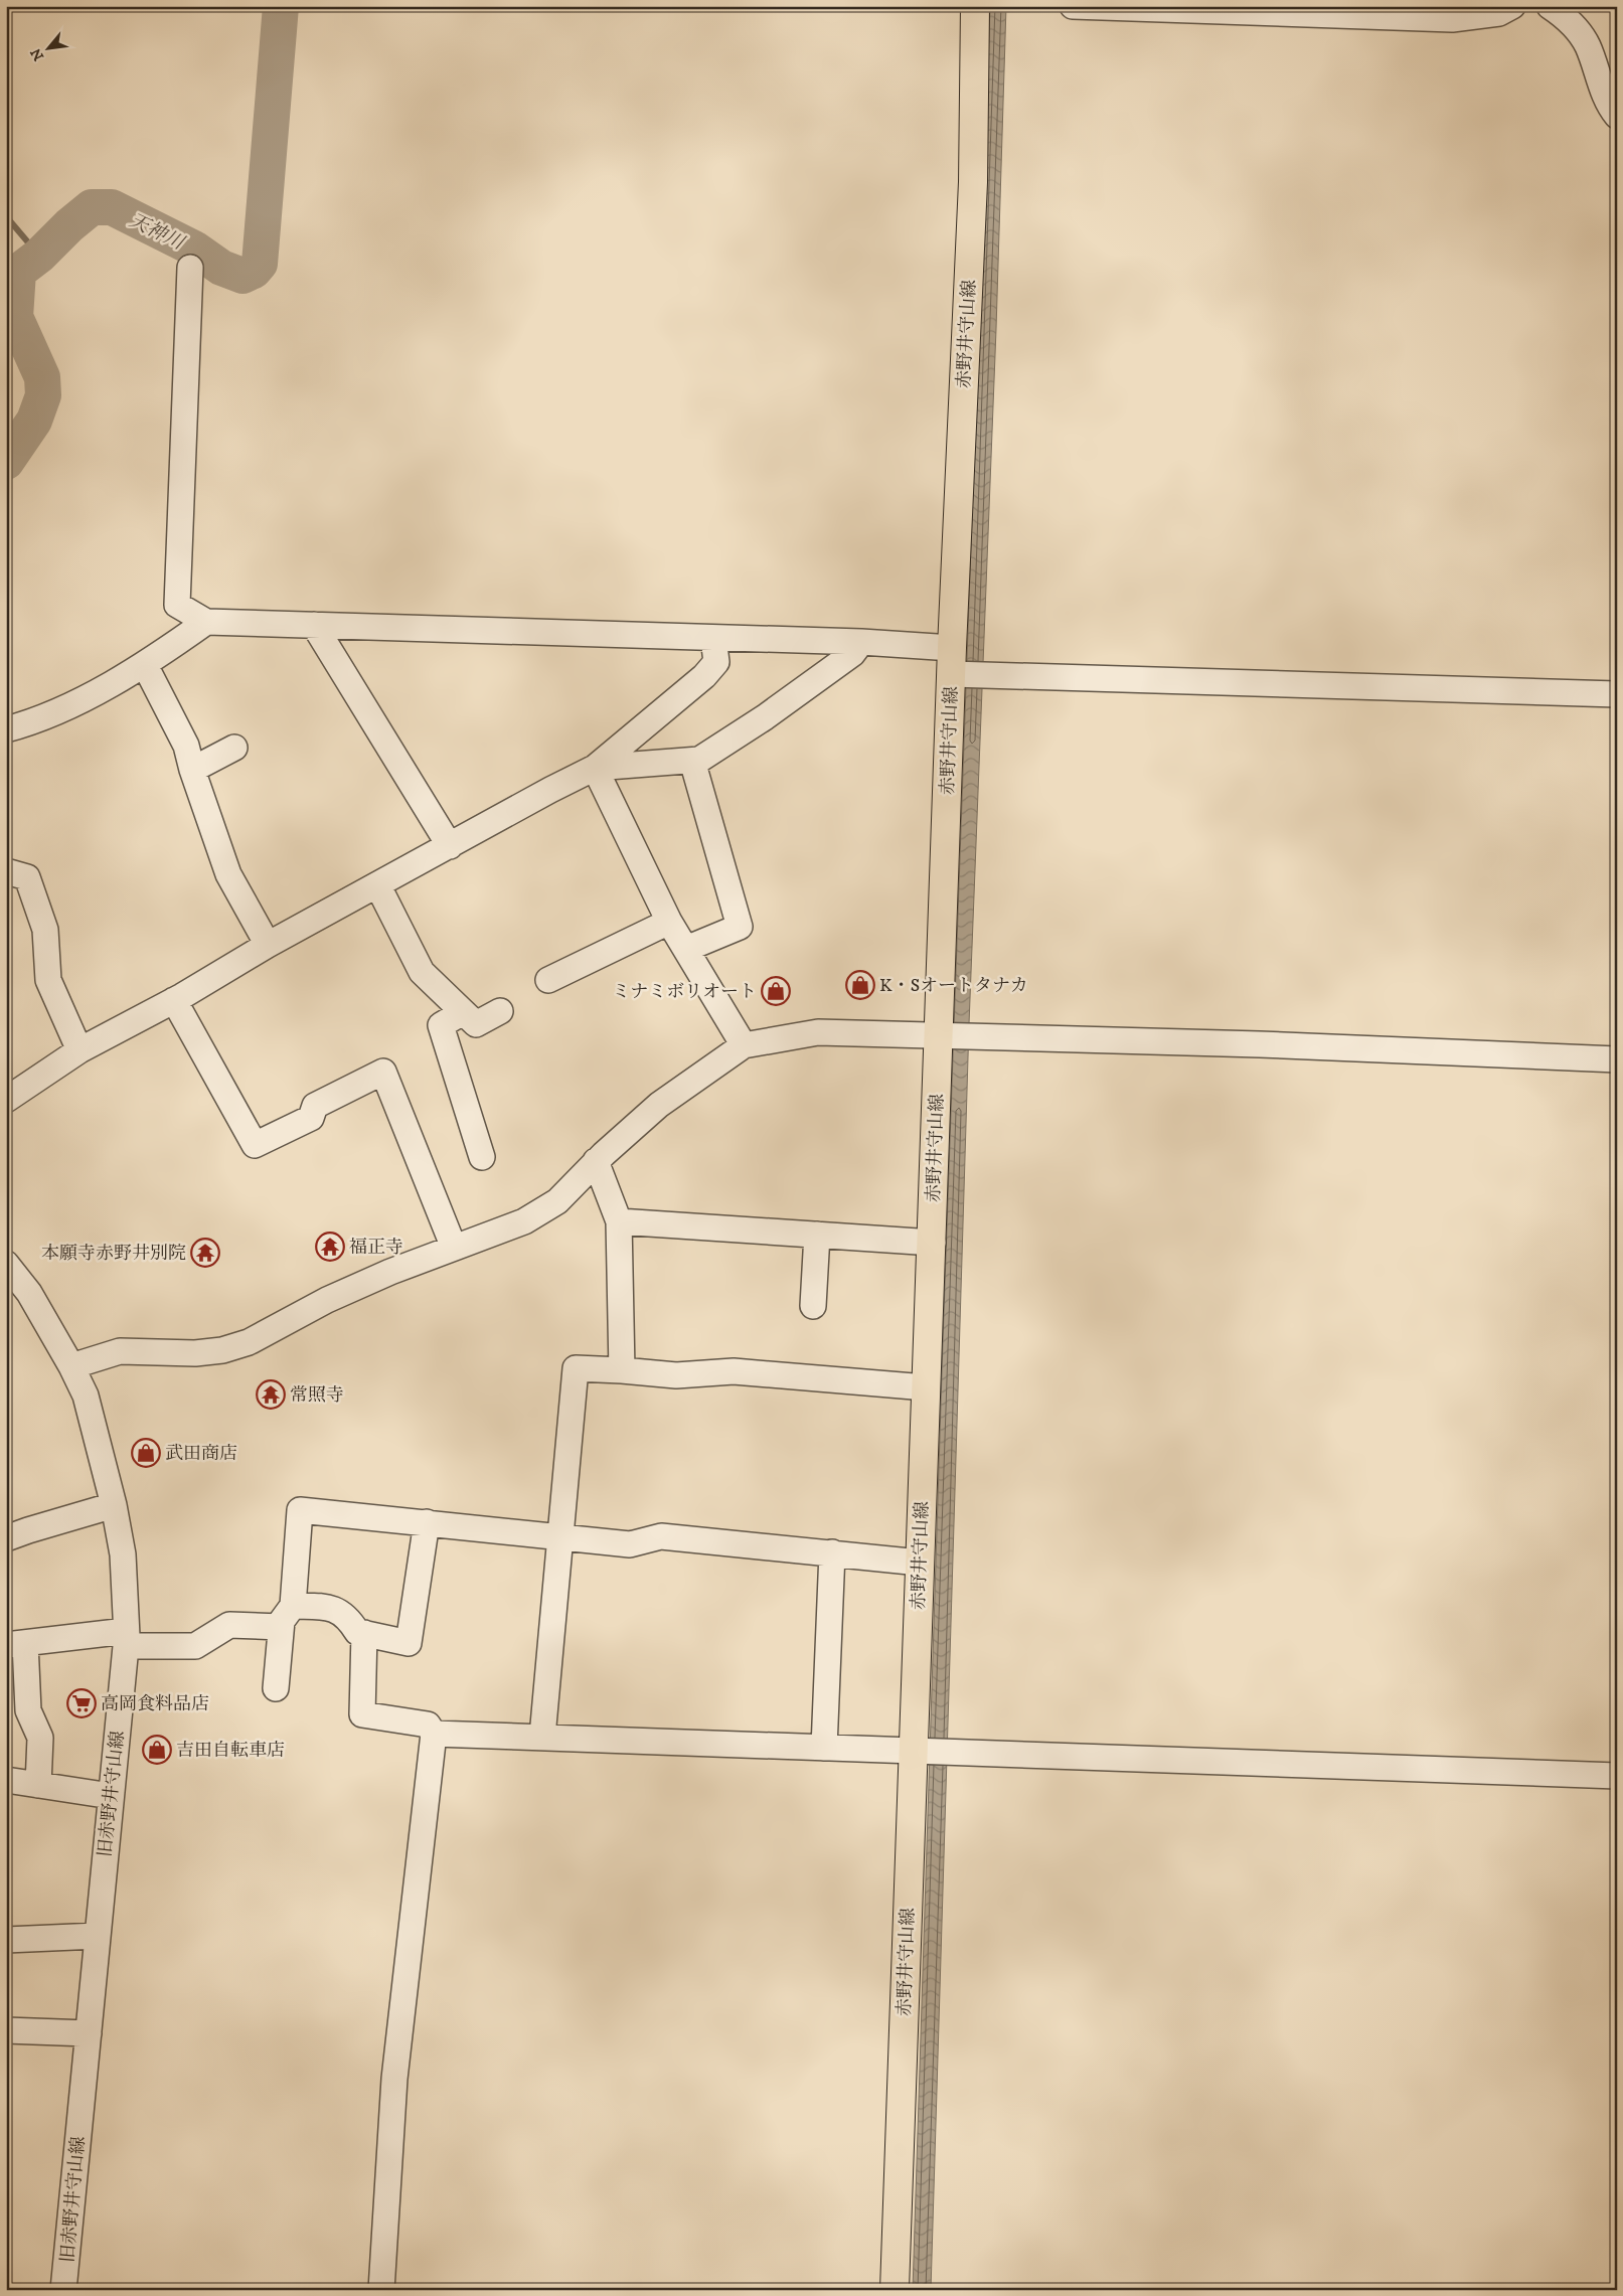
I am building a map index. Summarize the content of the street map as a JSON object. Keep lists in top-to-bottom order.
{
  "streets": {
    "main road": ["赤野井守山線"],
    "street": ["旧赤野井守山線"]
  },
  "water": ["天神川"],
  "places": {
    "shop": [
      "K・Sオートタナカ",
      "ミナミボリオート",
      "武田商店",
      "吉田自転車店"
    ],
    "temple": ["福正寺", "本願寺赤野井別院", "常照寺"],
    "supermarket": ["高岡食料品店"]
  },
  "north": "bottom left"
}
